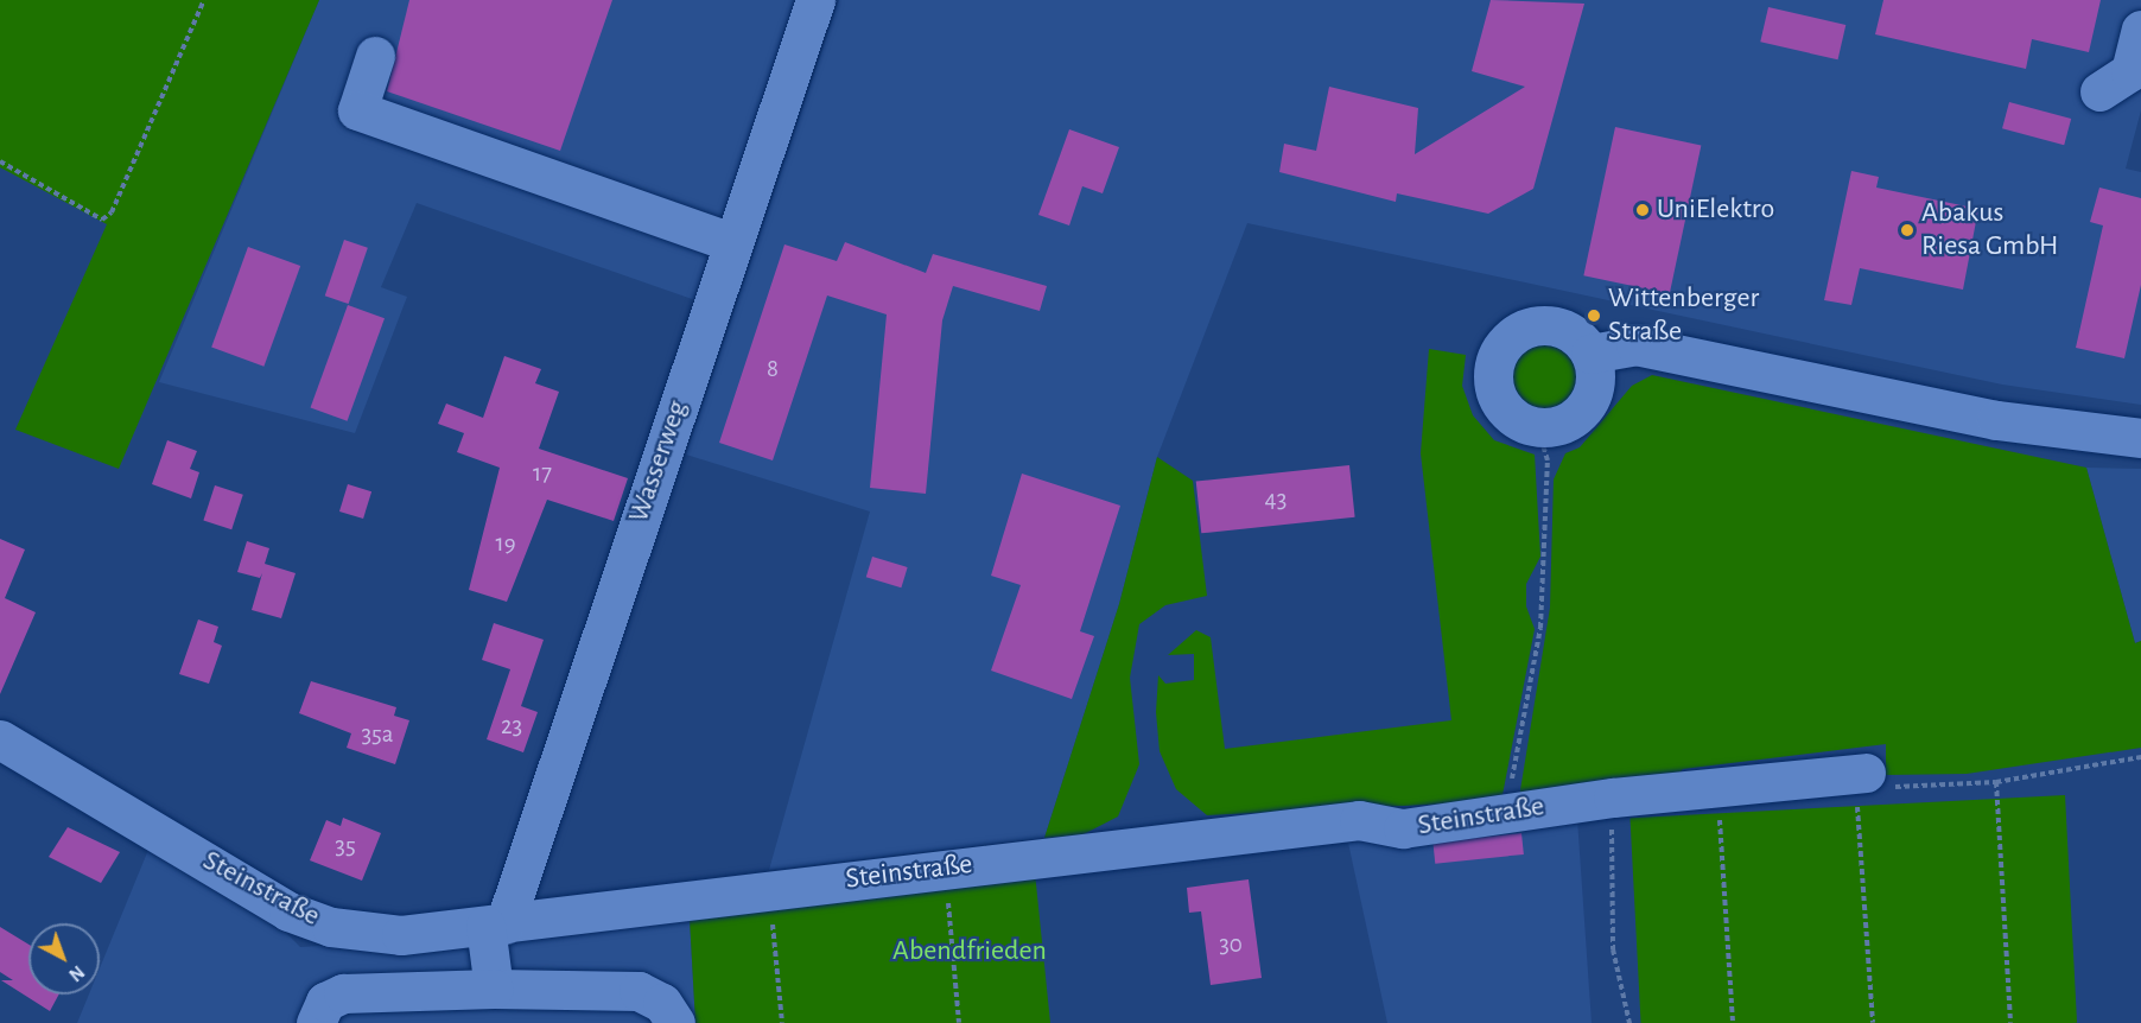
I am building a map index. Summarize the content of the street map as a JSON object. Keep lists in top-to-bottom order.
{
  "streets": {
    "street": ["Wasserweg", "Steinstraße"]
  },
  "crossings": [
    ["Wasserweg", "Steinstraße"]
  ],
  "parks": ["Abendfrieden"],
  "places": ["UniElektro", "Abakus Riesa GmbH", "Wittenberger Straße"],
  "house_numbers": [
    "8",
    "17",
    "43",
    "19",
    "23",
    "35a",
    "35",
    "30"
  ],
  "north": "bottom right"
}
